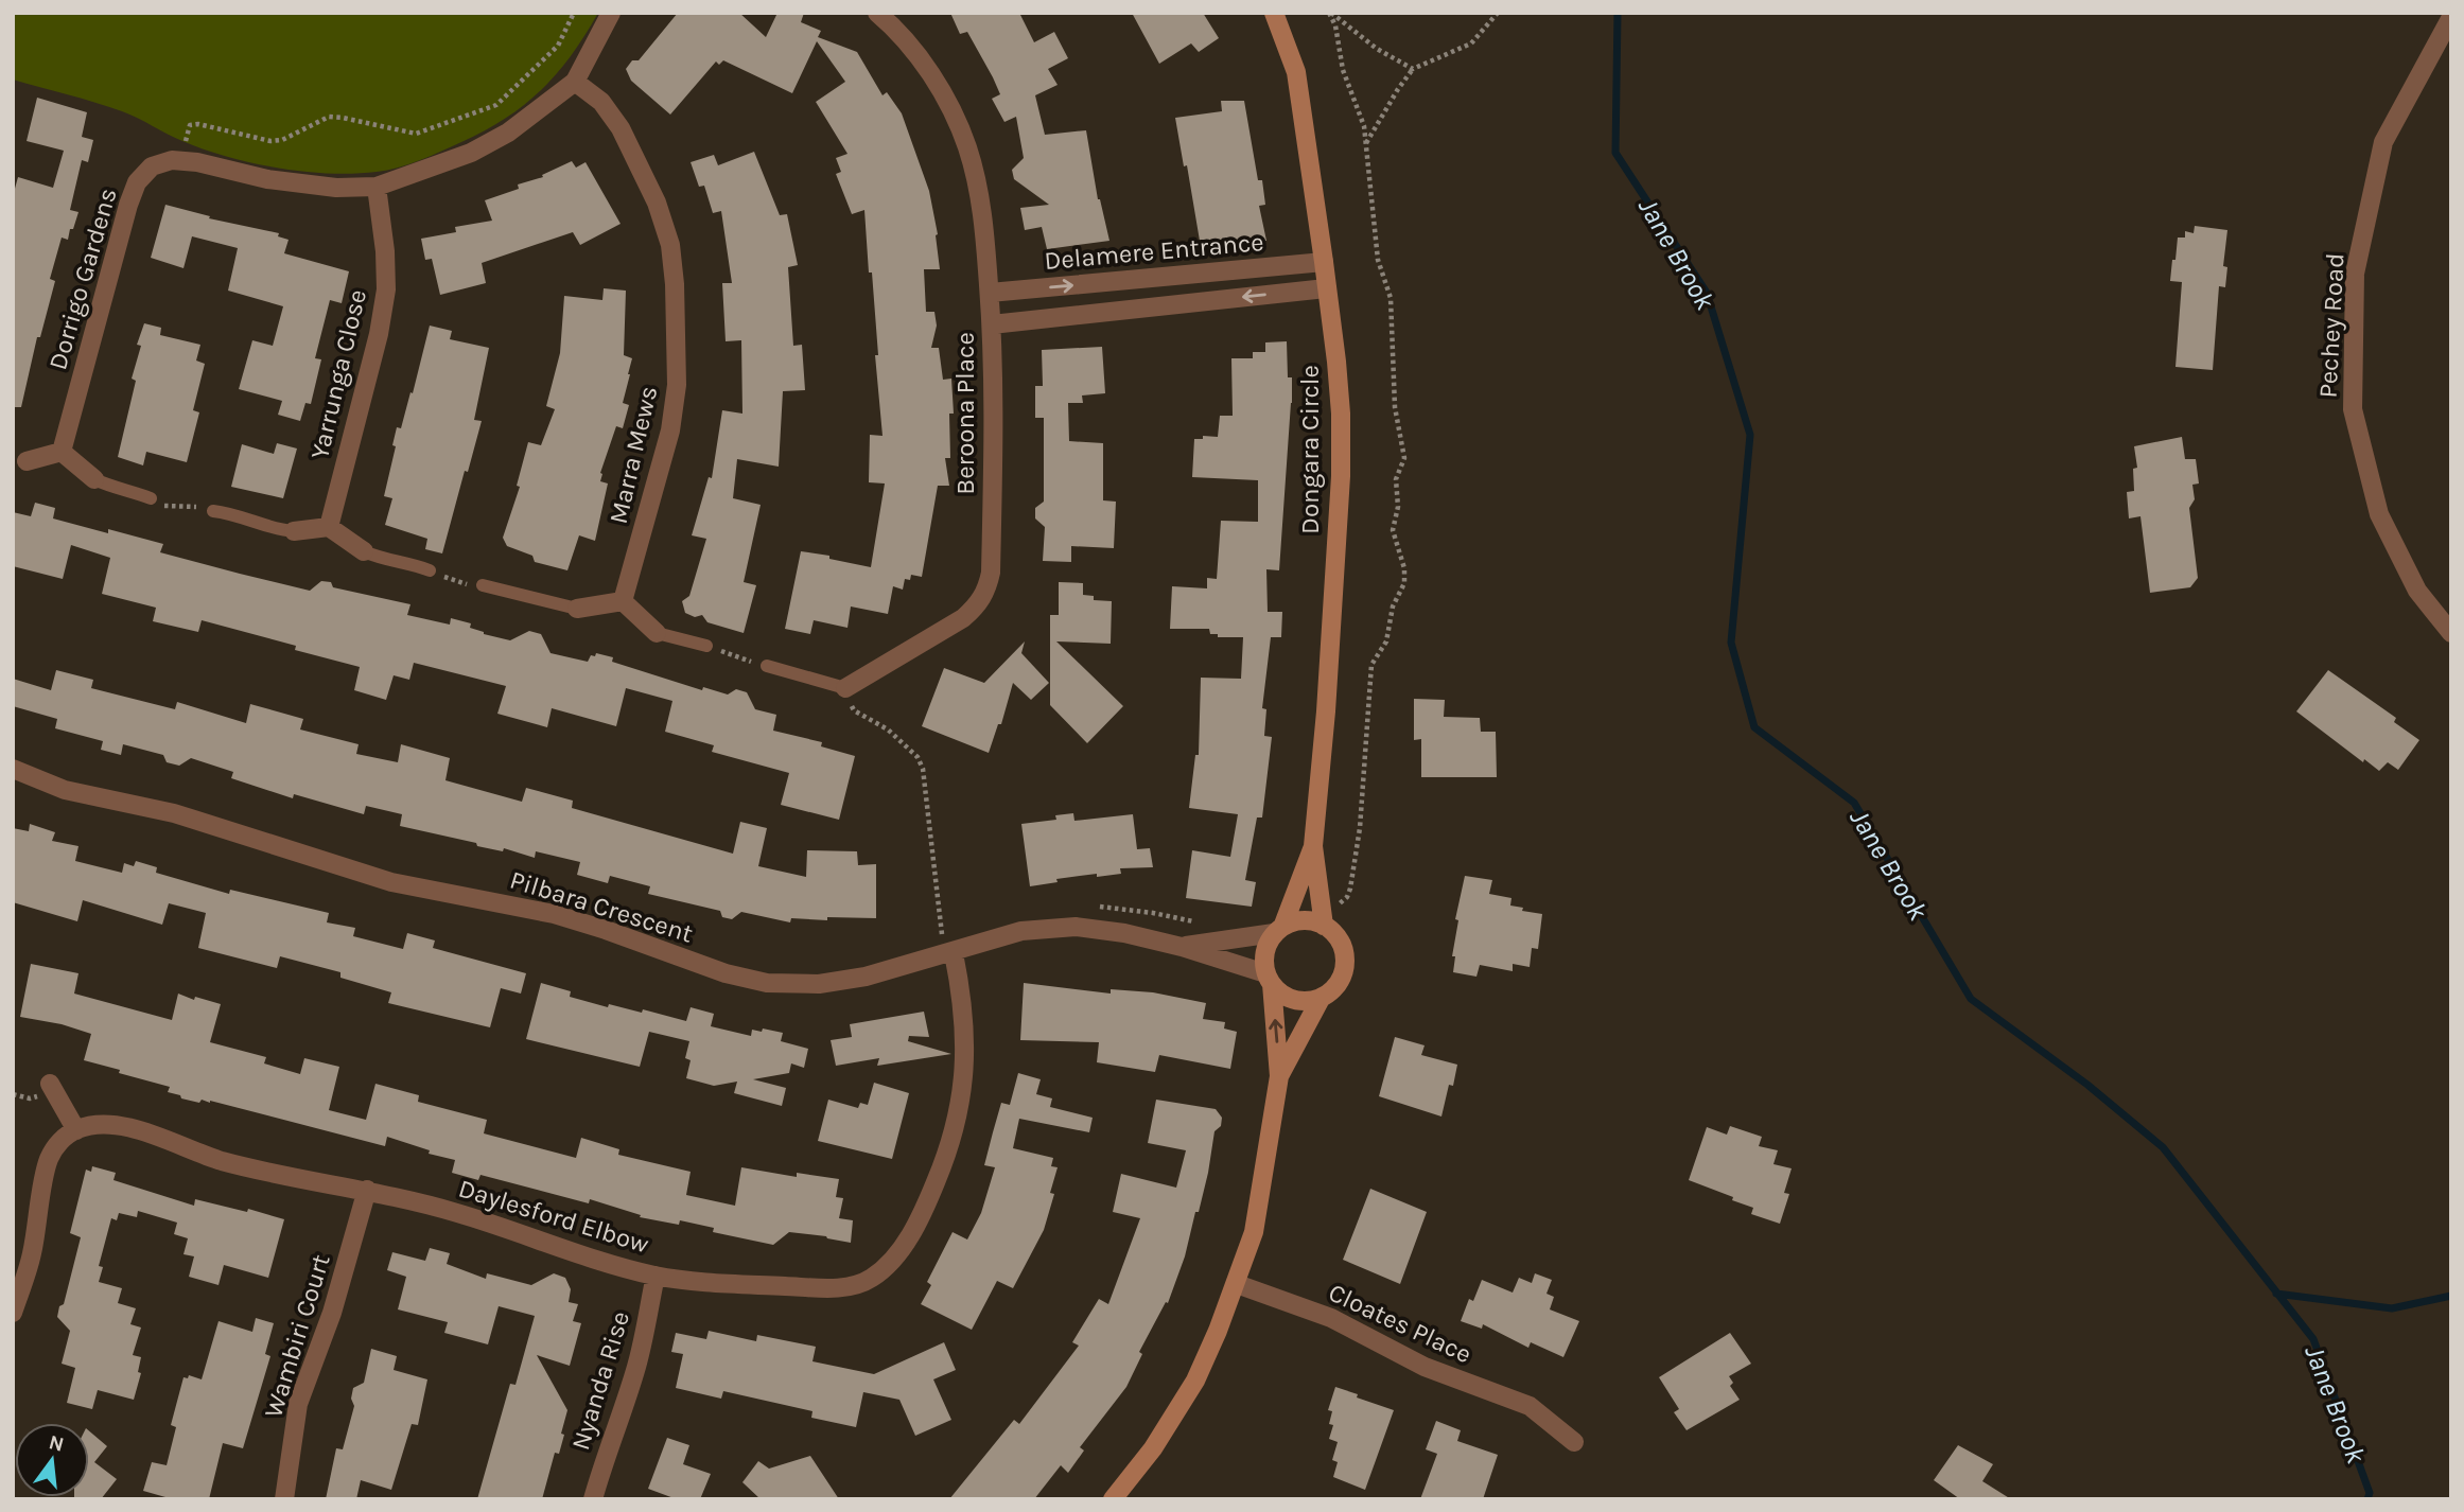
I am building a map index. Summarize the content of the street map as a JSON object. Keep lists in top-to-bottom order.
{
  "streets": {
    "street": [
      "Delamere Entrance",
      "Dorrigo Gardens",
      "Pechey Road",
      "Yarrunga Close",
      "Beroona Place",
      "Dongara Circle",
      "Marra Mews",
      "Pilbara Crescent",
      "Daylesford Elbow",
      "Cloates Place",
      "Wambiri Court",
      "Nyanda Rise"
    ]
  },
  "crossings": [
    ["Delamere Entrance", "Beroona Place"],
    ["Delamere Entrance", "Dongara Circle"],
    ["Dorrigo Gardens", "Yarrunga Close"],
    ["Dorrigo Gardens", "Marra Mews"],
    ["Dongara Circle", "Pilbara Crescent"],
    ["Pilbara Crescent", "Daylesford Elbow"],
    ["Daylesford Elbow", "Wambiri Court"],
    ["Daylesford Elbow", "Nyanda Rise"]
  ],
  "water": ["Jane Brook"],
  "north": "top"
}
